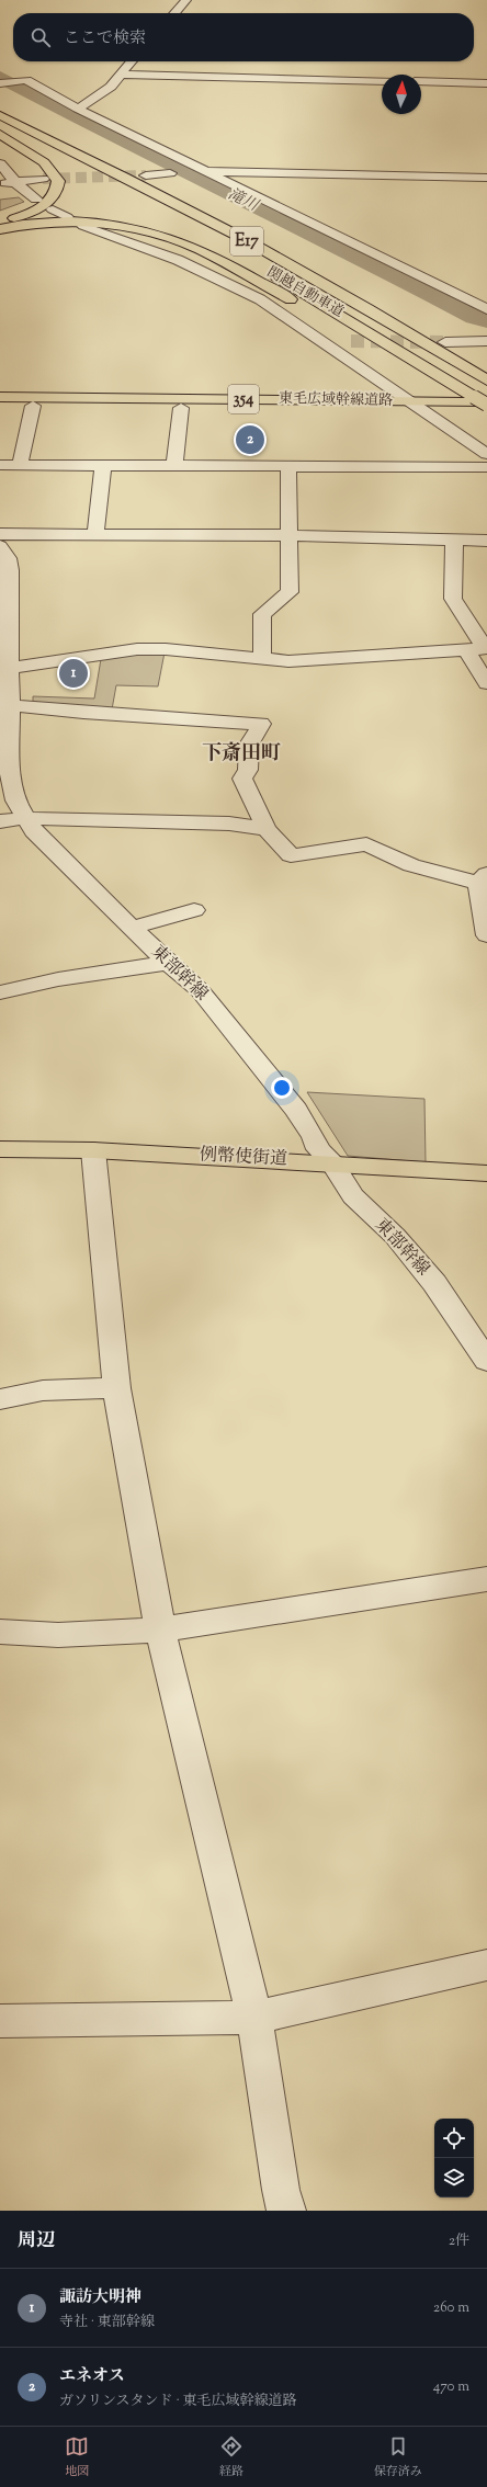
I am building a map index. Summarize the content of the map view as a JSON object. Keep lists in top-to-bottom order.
{
  "streets": {
    "main road": [
      "E17",
      "関越自動車道",
      "354",
      "東毛広域幹線道路",
      "例幣使街道"
    ],
    "street": ["東部幹線"]
  },
  "crossings": [
    ["関越自動車道", "東毛広域幹線道路"],
    ["東部幹線", "例幣使街道"]
  ],
  "districts": ["下斎田町"],
  "water": ["滝川"],
  "north": "top",
  "page": {
    "search": "ここで検索",
    "pins": ["2", "1"],
    "heading": ["周辺", "2件"],
    "list": [
      {
        "mark": "1",
        "name": "諏訪大明神",
        "note": "寺社 · 東部幹線",
        "value": "260 m"
      },
      {
        "mark": "2",
        "name": "エネオス",
        "note": "ガソリンスタンド · 東毛広域幹線道路",
        "value": "470 m"
      }
    ],
    "nav": ["地図", "経路", "保存済み"]
  }
}
